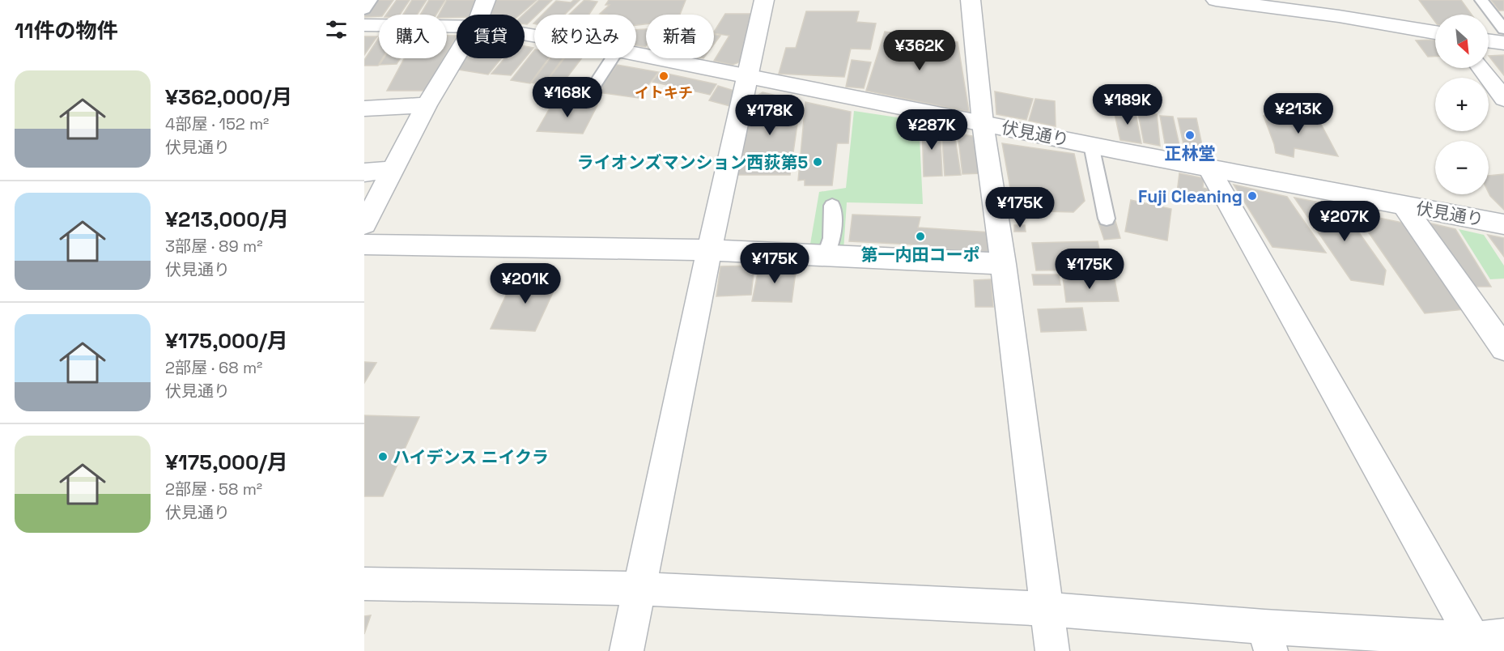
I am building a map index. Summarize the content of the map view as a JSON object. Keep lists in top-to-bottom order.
{
  "streets": {
    "street": ["伏見通り"]
  },
  "places": [
    "イトキチ",
    "正林堂",
    "ライオンズマンション西荻第5",
    "Fuji Cleaning",
    "第一内田コーポ",
    "ハイデンス ニイクラ"
  ],
  "north": "bottom right",
  "page": {
    "heading": "11件の物件",
    "map_buttons": ["+", "−"],
    "chip": [
      "購入",
      "賃貸",
      "絞り込み",
      "新着"
    ],
    "price": [
      "¥362K",
      "¥168K",
      "¥189K",
      "¥213K",
      "¥178K",
      "¥287K",
      "¥175K",
      "¥207K",
      "¥175K",
      "¥175K",
      "¥201K"
    ],
    "list": [
      {
        "name": "¥362,000/月",
        "note": "4部屋 · 152 m² · 伏見通り"
      },
      {
        "name": "¥213,000/月",
        "note": "3部屋 · 89 m² · 伏見通り"
      },
      {
        "name": "¥175,000/月",
        "note": "2部屋 · 68 m² · 伏見通り"
      },
      {
        "name": "¥175,000/月",
        "note": "2部屋 · 58 m² · 伏見通り"
      }
    ]
  }
}
